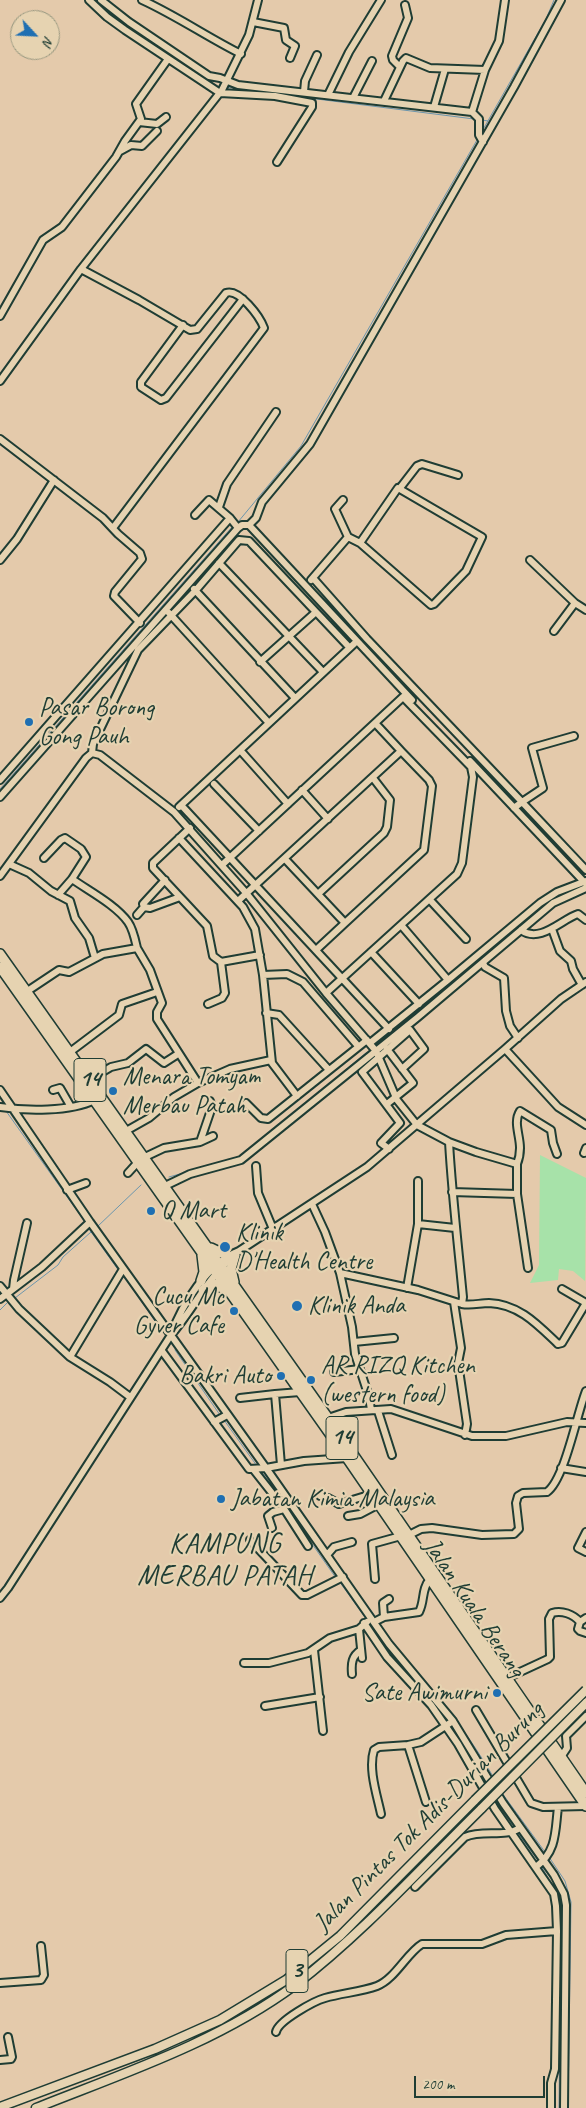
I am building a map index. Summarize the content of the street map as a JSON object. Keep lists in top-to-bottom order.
{
  "streets": {
    "highway": ["14", "Jalan Kuala Berang"],
    "main road": ["Jalan Pintas Tok Adis-Durian Burung", "3"]
  },
  "districts": ["KAMPUNG MERBAU PATAH"],
  "places": [
    "Pasar Borong Gong Pauh",
    "Menara Tomyam Merbau Patah",
    "Q Mart",
    "Klinik D'Health Centre",
    "Klinik Anda",
    "Cucu Mc Gyver Cafe",
    "Bakri Auto",
    "AR RIZQ Kitchen (western food)",
    "Jabatan Kimia Malaysia",
    "Sate Awimurni"
  ],
  "scale_bar": "200 m",
  "north": "bottom right"
}
